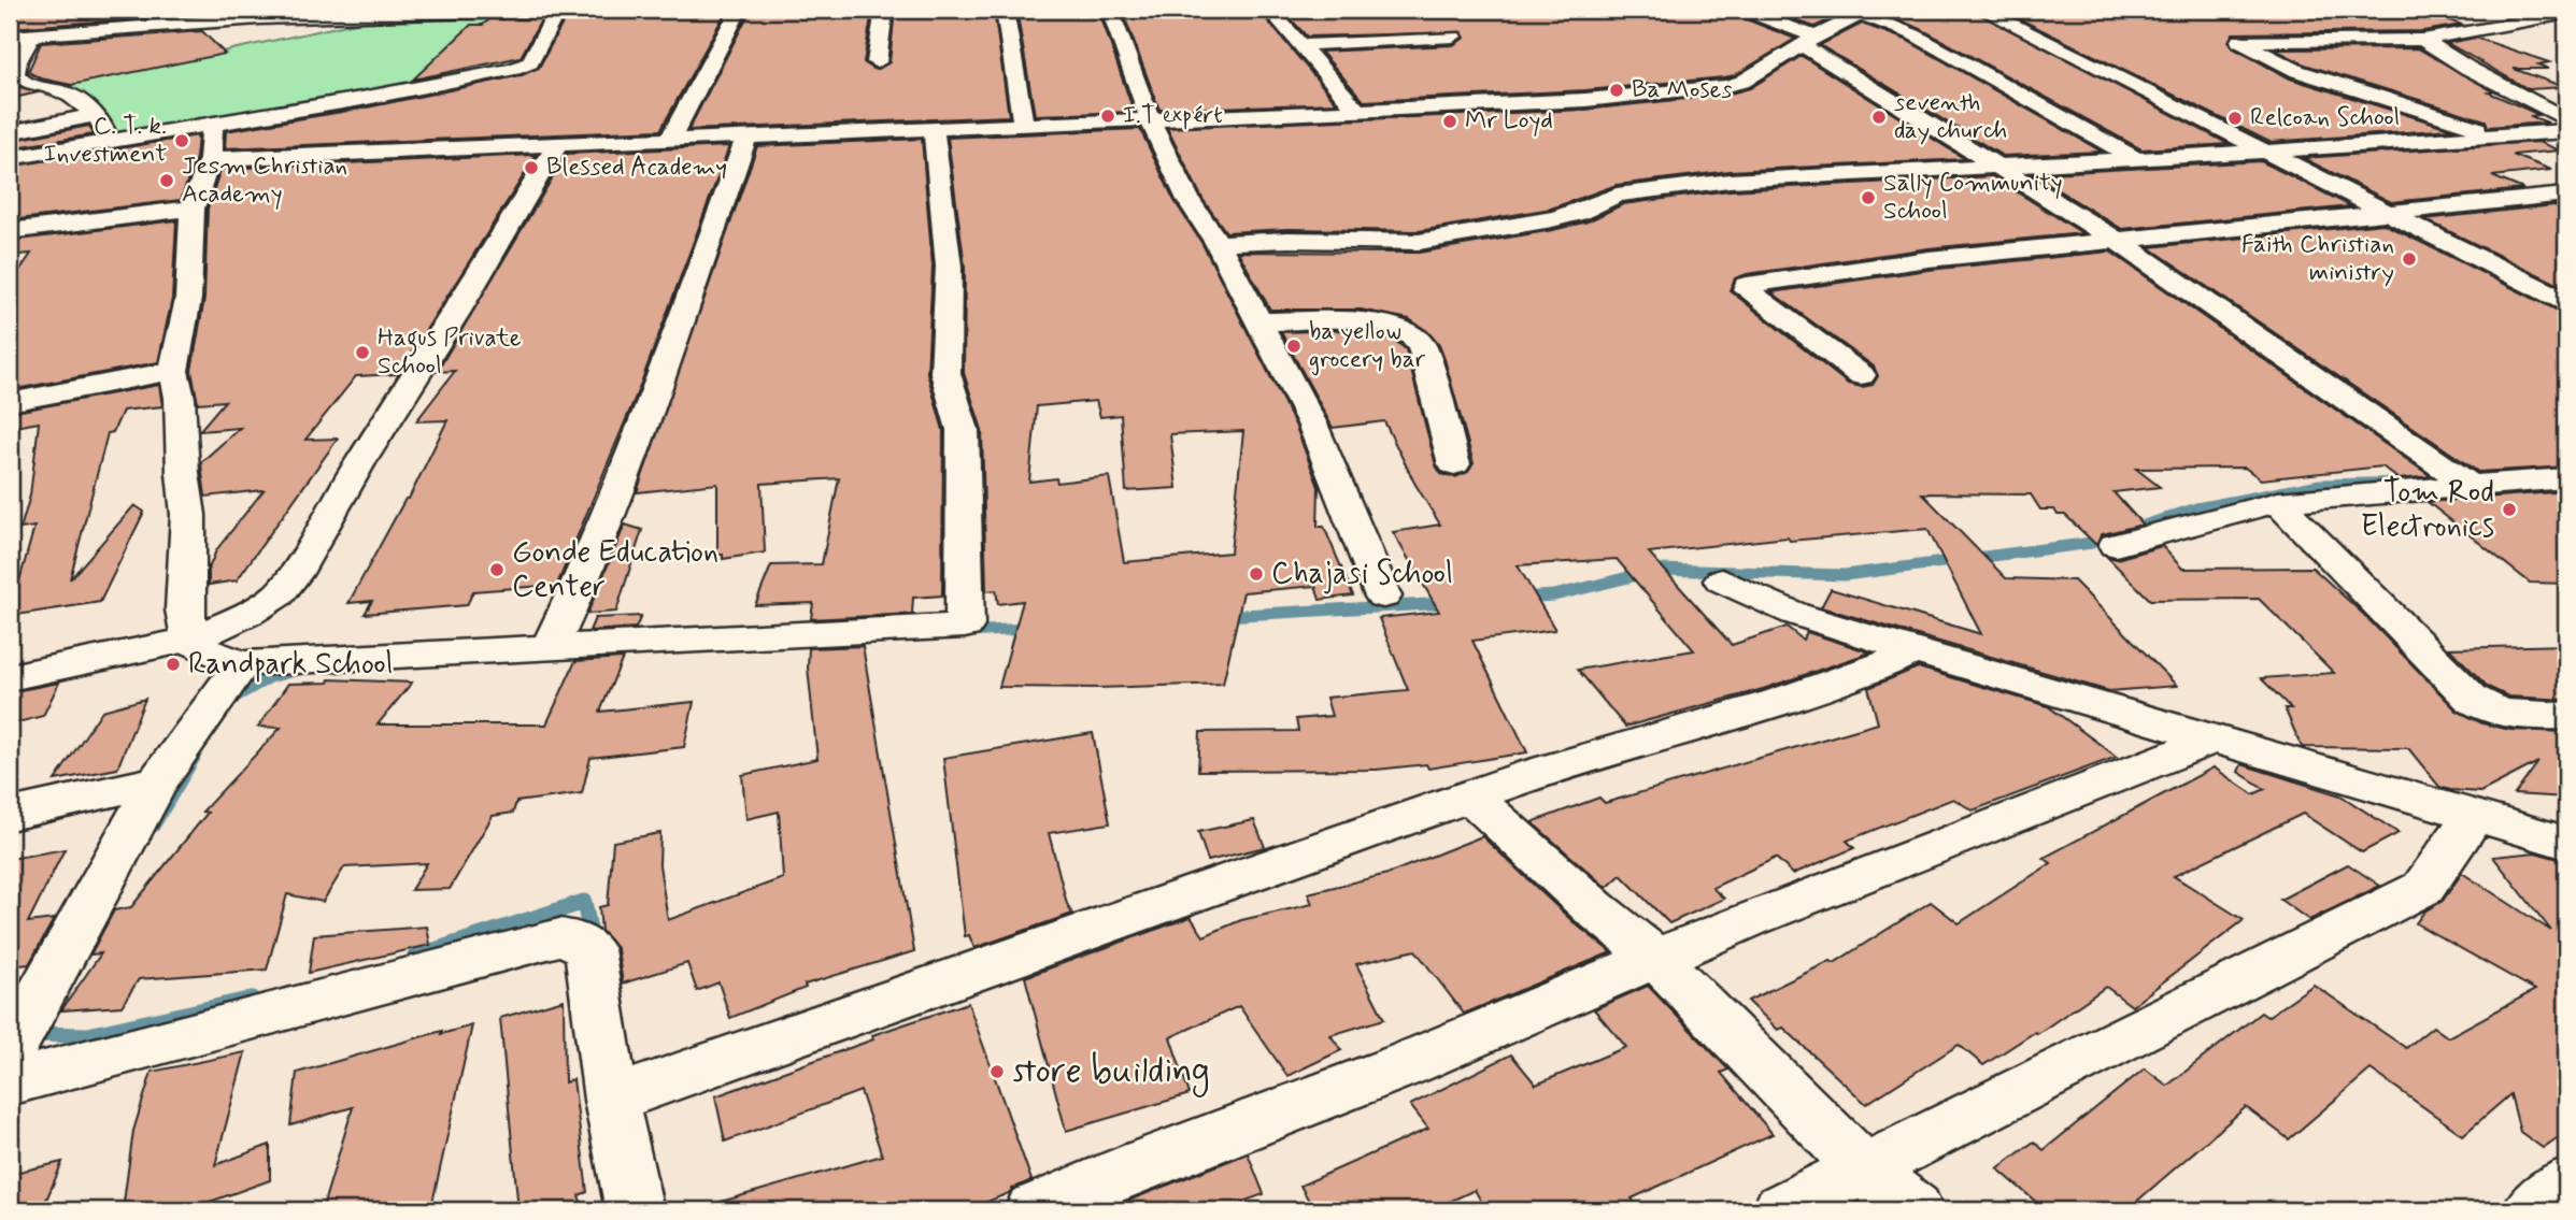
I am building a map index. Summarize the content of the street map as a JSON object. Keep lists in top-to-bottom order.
{
  "places": [
    "Ba Moses",
    "I.T expért",
    "seventh day church",
    "Relcoan School",
    "Mr Loyd",
    "C. T. k. Investment",
    "Blessed Academy",
    "Jesm Christian Academy",
    "Sally Community School",
    "Faith Christian ministry",
    "ba yellow grocery bar",
    "Hagus Private School",
    "Tom Rod Electronics",
    "Gonde Education Center",
    "Chajasi School",
    "Randpark School",
    "store building"
  ]
}
